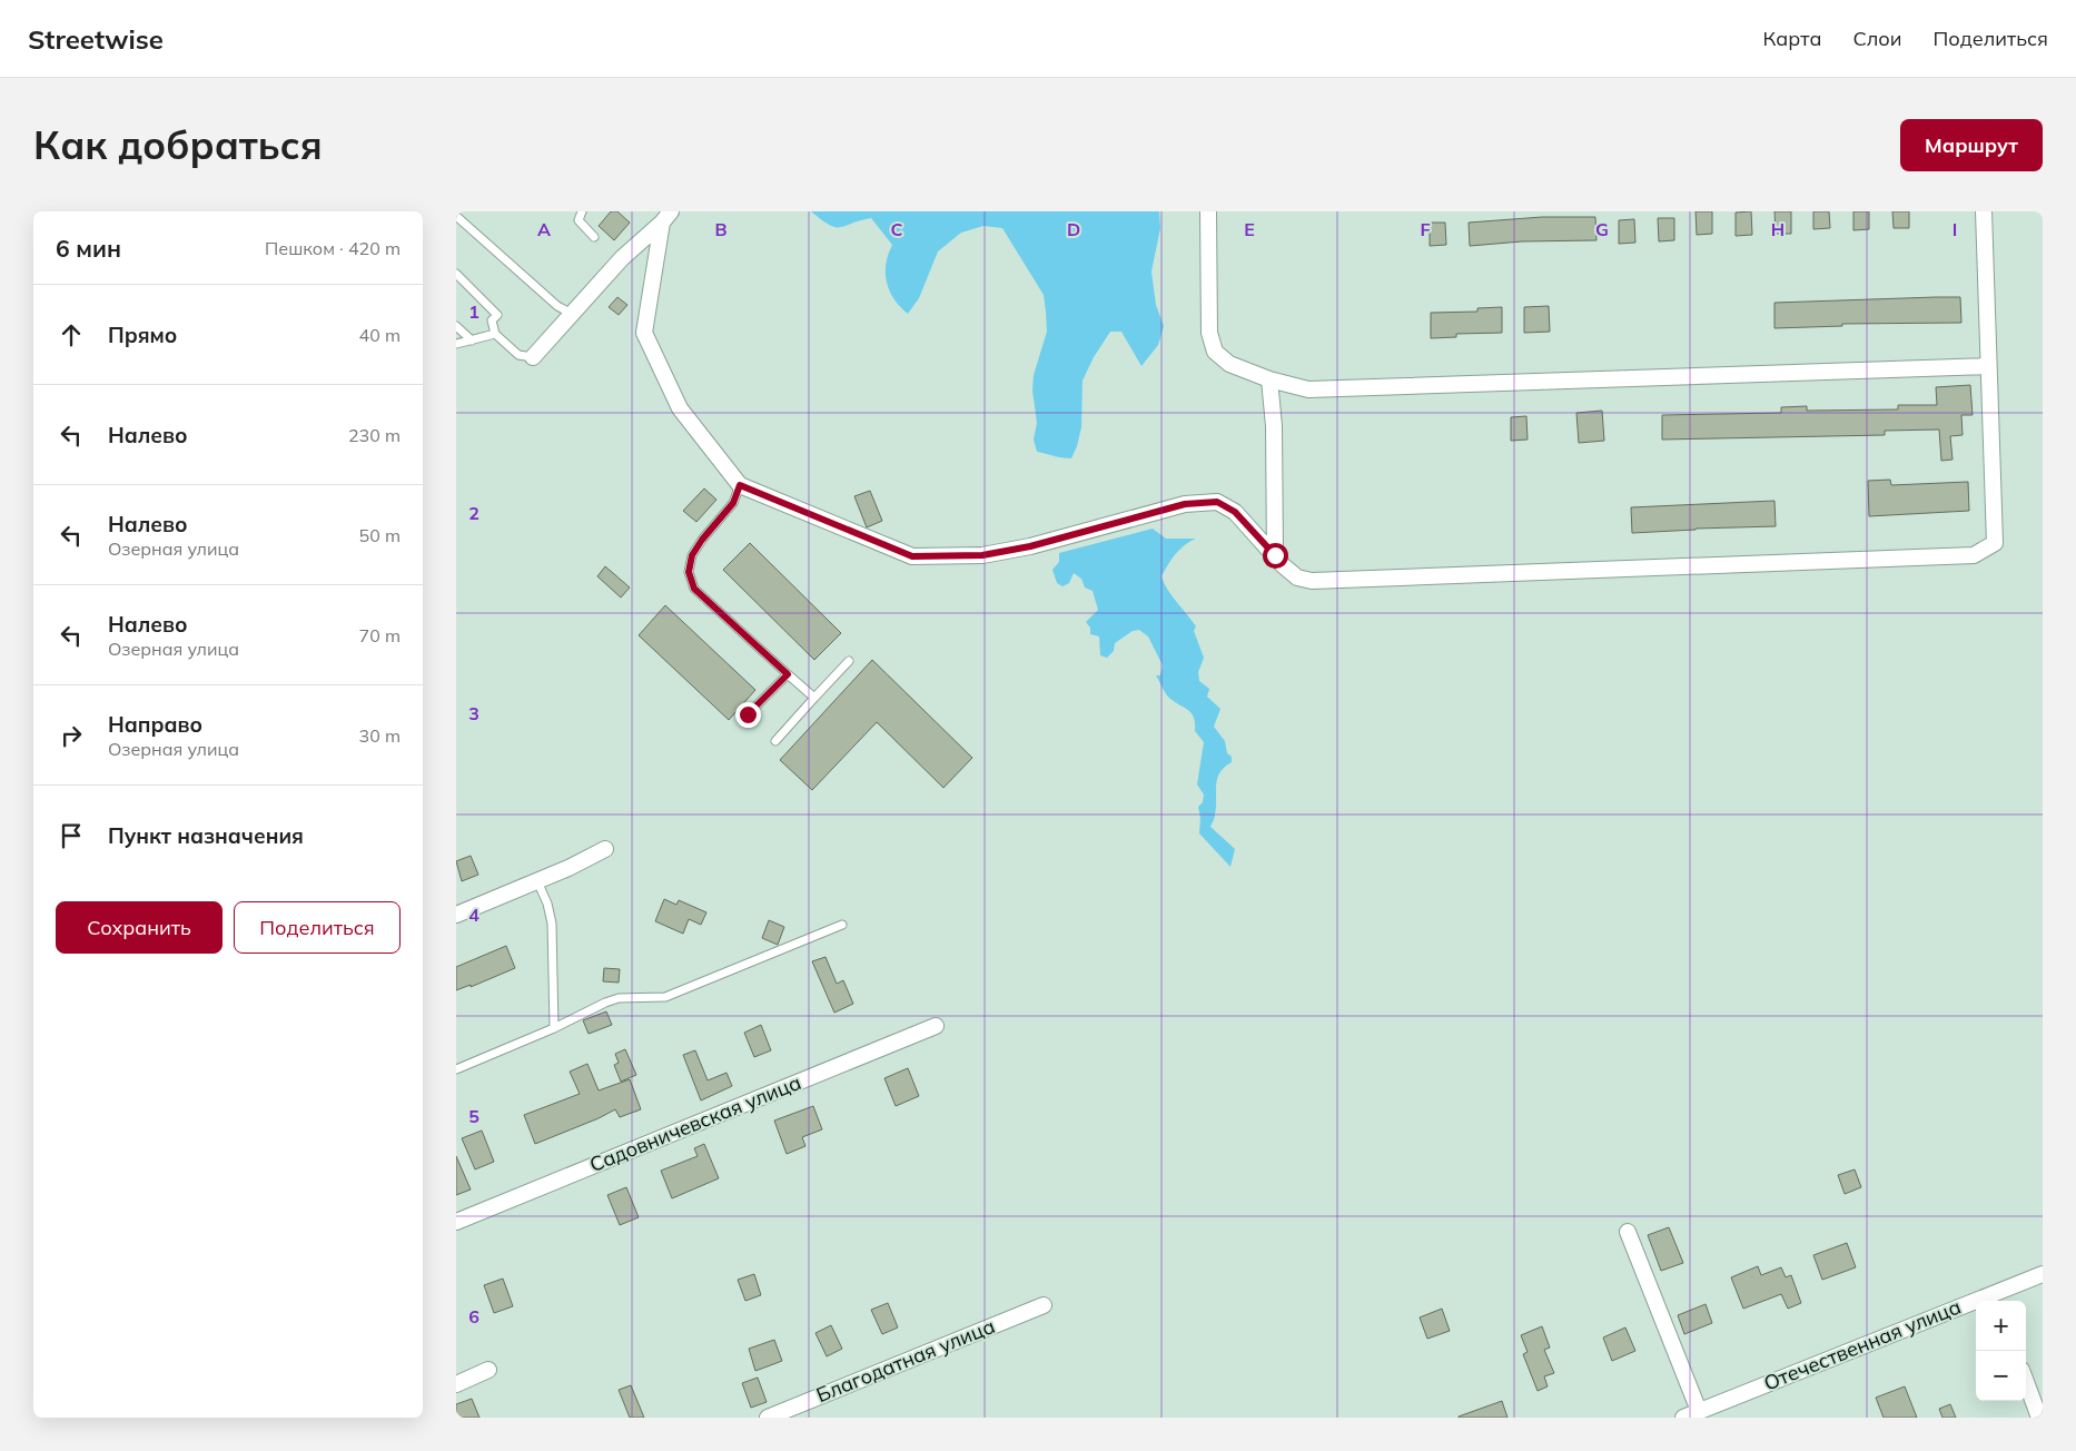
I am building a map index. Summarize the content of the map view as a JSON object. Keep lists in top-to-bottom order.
{
  "streets": {
    "street": ["Садовничевская улица", "Отечественная улица", "Благодатная улица"]
  },
  "page": {
    "header": "Streetwise",
    "nav": ["Карта", "Слои", "Поделиться"],
    "buttons": [
      "Маршрут",
      ["Сохранить", "Поделиться"]
    ],
    "title": "Как добраться",
    "heading": ["6 мин", "Пешком · 420 m"],
    "list": [
      ["Прямо", "40 m"],
      ["Налево", "230 m"],
      ["Налево", "Озерная улица", "50 m"],
      ["Налево", "Озерная улица", "70 m"],
      ["Направо", "Озерная улица", "30 m"],
      "Пункт назначения"
    ],
    "map_buttons": ["+", "−"]
  },
  "grid": {
    "columns": [
      "A",
      "B",
      "C",
      "D",
      "E",
      "F",
      "G",
      "H",
      "I"
    ],
    "rows": [
      "1",
      "2",
      "3",
      "4",
      "5",
      "6"
    ]
  }
}
